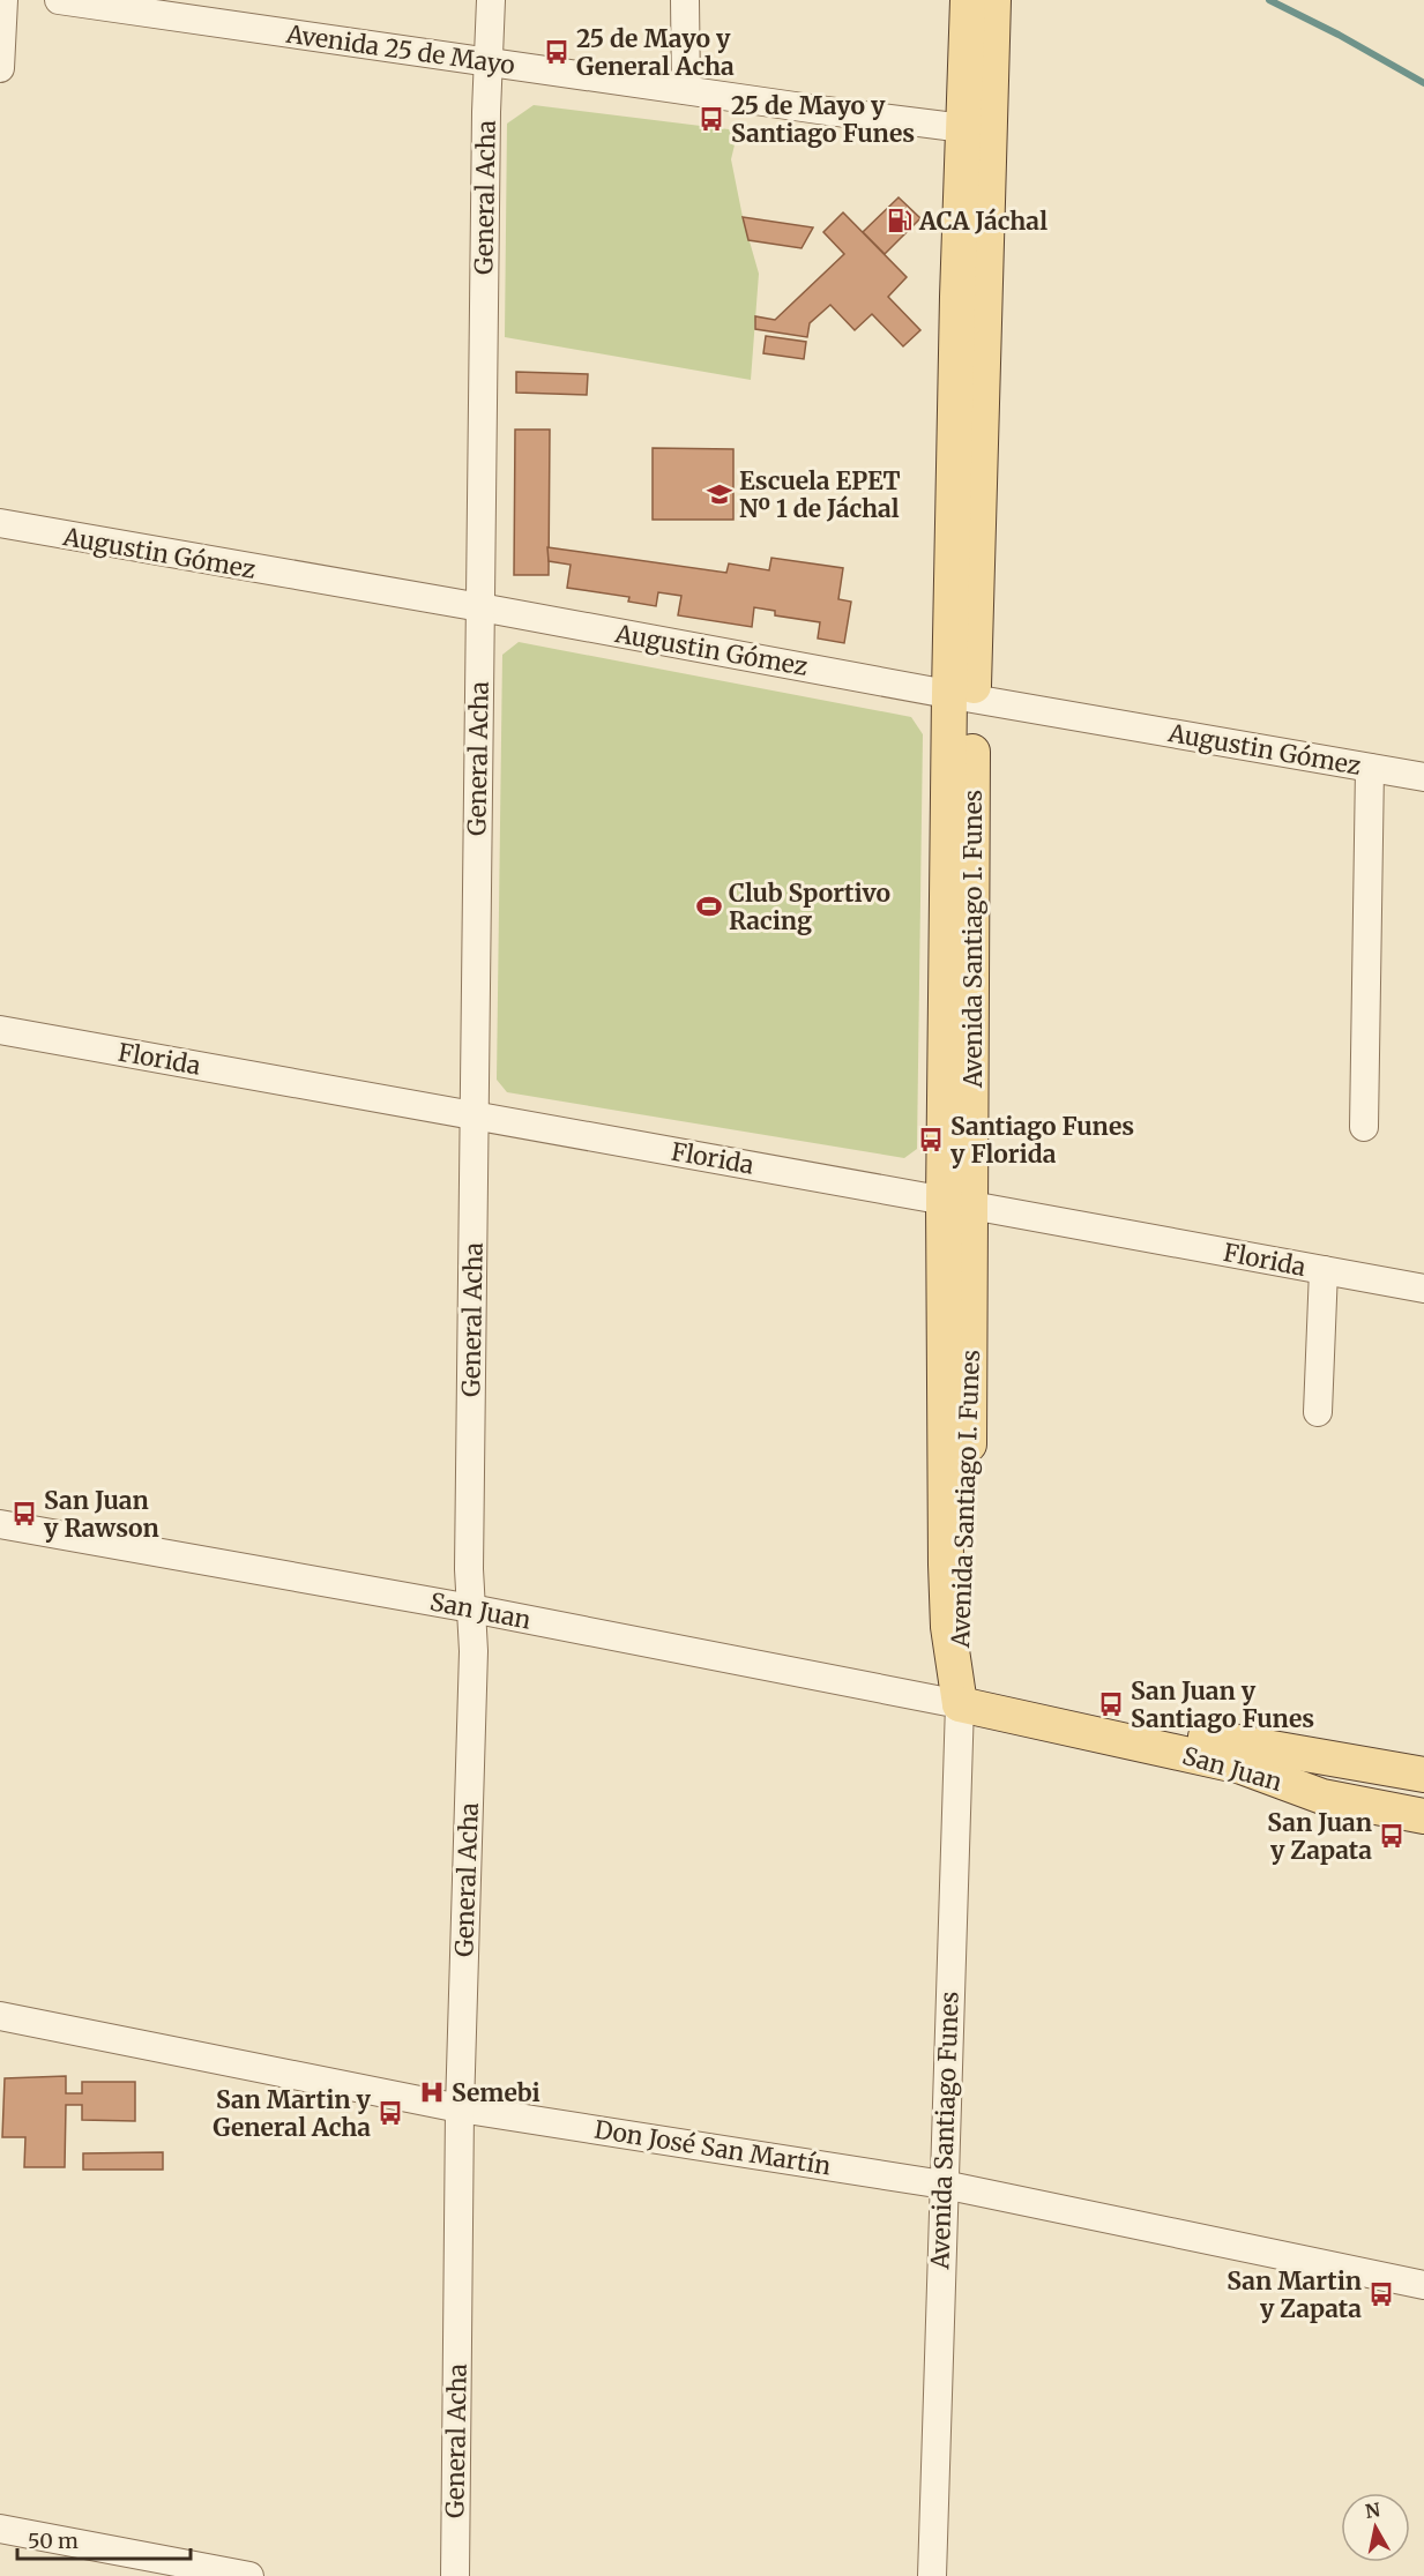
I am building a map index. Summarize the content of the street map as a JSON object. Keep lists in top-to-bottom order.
{
  "streets": {
    "main road": ["Avenida Santiago I. Funes", "San Juan"],
    "street": [
      "Avenida 25 de Mayo",
      "General Acha",
      "Augustin Gómez",
      "Florida",
      "Avenida Santiago Funes",
      "Don José San Martín"
    ]
  },
  "crossings": [
    ["Avenida 25 de Mayo", "General Acha"],
    ["Avenida 25 de Mayo", "Avenida Santiago I. Funes"],
    ["General Acha", "Augustin Gómez"],
    ["General Acha", "Florida"],
    ["General Acha", "San Juan"],
    ["General Acha", "Don José San Martín"],
    ["Augustin Gómez", "Avenida Santiago I. Funes"],
    ["Avenida Santiago I. Funes", "Florida"],
    ["Avenida Santiago I. Funes", "San Juan"],
    ["Avenida Santiago I. Funes", "Avenida Santiago Funes"],
    ["San Juan", "Avenida Santiago Funes"],
    ["Avenida Santiago Funes", "Don José San Martín"]
  ],
  "places": {
    "bus stop": [
      "25 de Mayo y General Acha",
      "25 de Mayo y Santiago Funes",
      "Santiago Funes y Florida",
      "San Juan y Rawson",
      "San Juan y Santiago Funes",
      "San Juan y Zapata",
      "San Martin y General Acha",
      "San Martin y Zapata"
    ],
    "fuel station": ["ACA Jáchal"],
    "school or university": ["Escuela EPET Nº 1 de Jáchal"],
    "sports": ["Club Sportivo Racing"],
    "hospital": ["Semebi"]
  },
  "scale_bar": "50 m",
  "north": "top"
}
